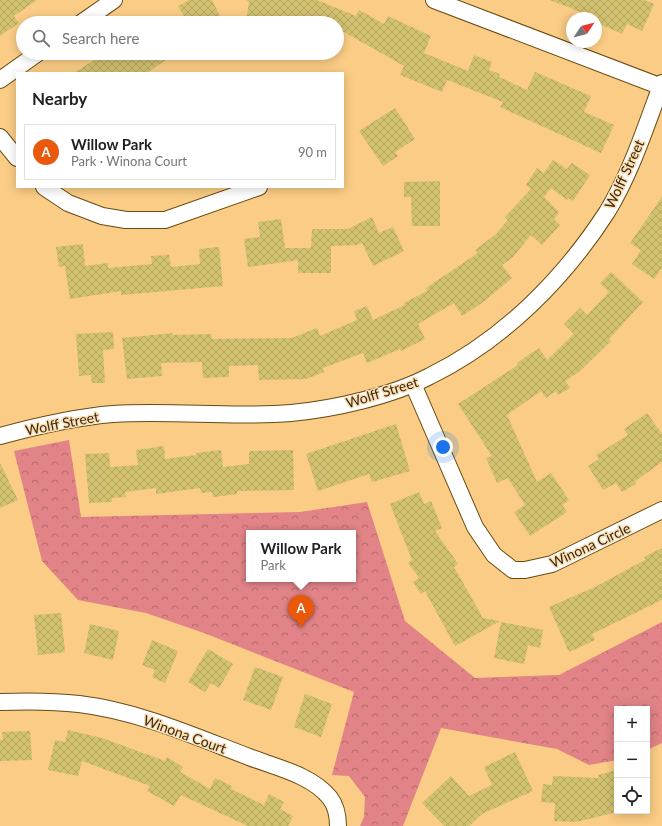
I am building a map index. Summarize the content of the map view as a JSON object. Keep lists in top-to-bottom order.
{
  "streets": {
    "street": ["Wolff Street", "Winona Circle", "Winona Court"]
  },
  "crossings": [
    ["Wolff Street", "Winona Circle"]
  ],
  "north": "top right",
  "page": {
    "search": "Search here",
    "heading": "Nearby",
    "list": [
      {
        "mark": "A",
        "name": "Willow Park",
        "note": "Park · Winona Court",
        "value": "90 m"
      }
    ],
    "popup": ["Willow Park", "Park"],
    "pins": "A",
    "map_buttons": ["+", "−"]
  }
}
